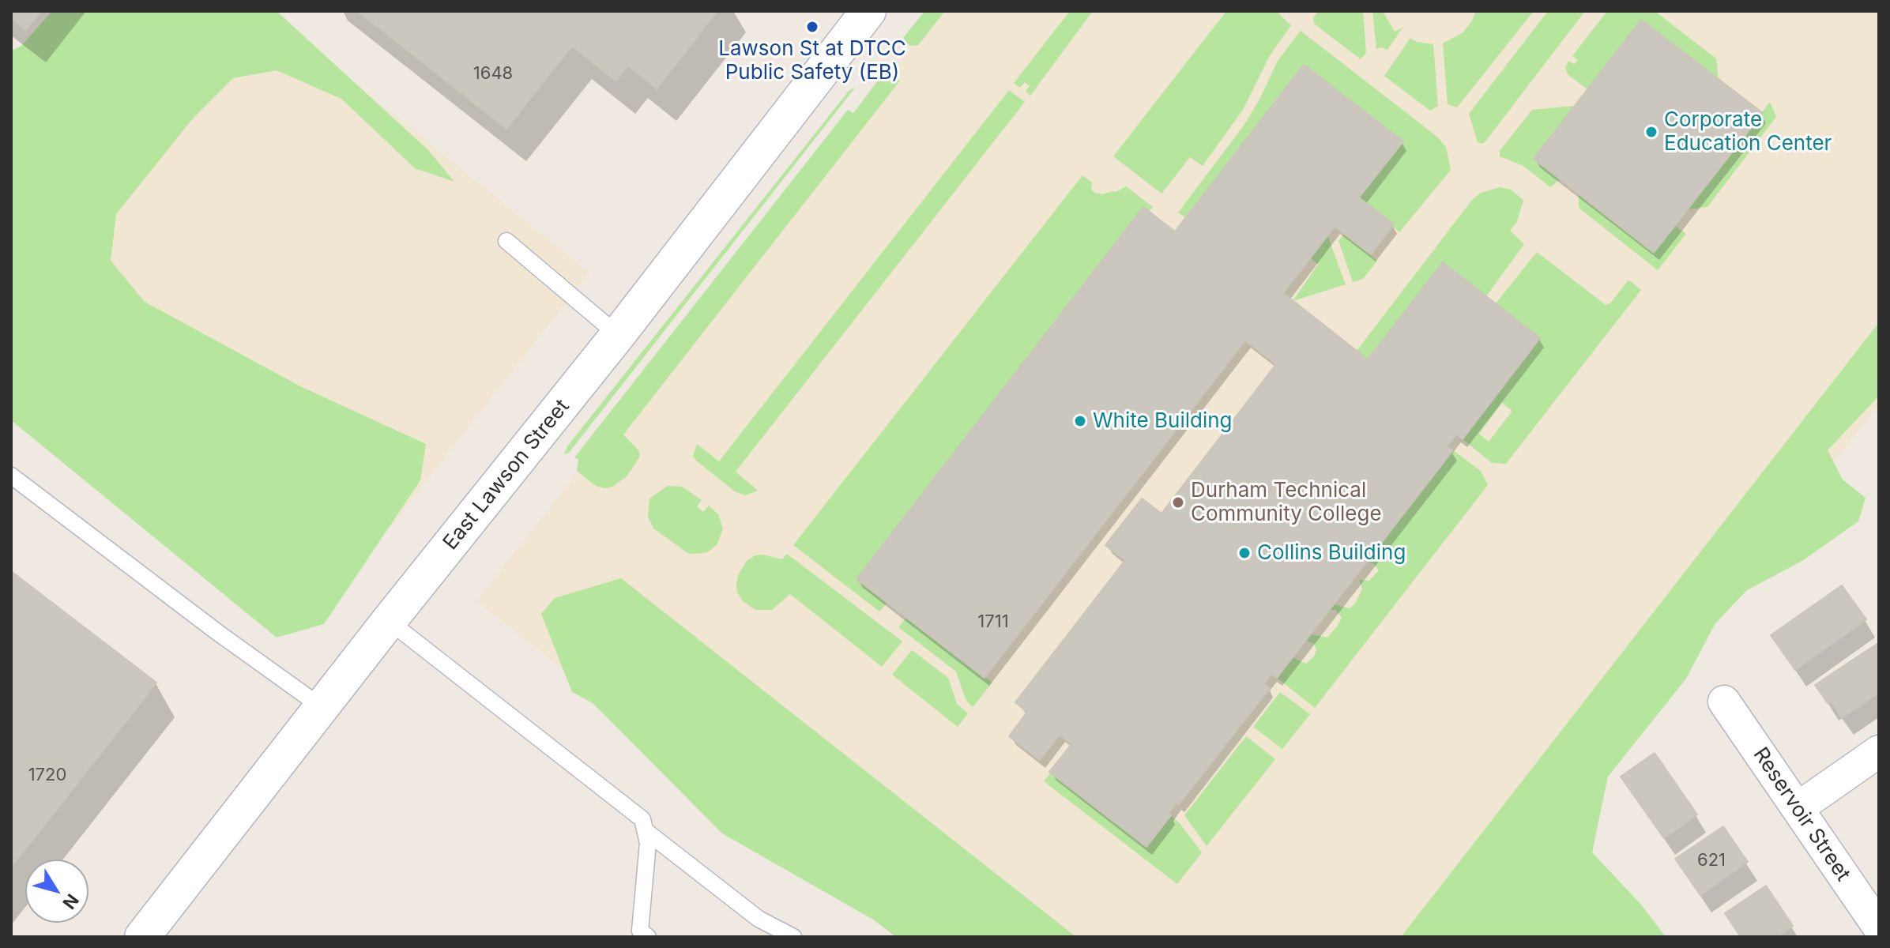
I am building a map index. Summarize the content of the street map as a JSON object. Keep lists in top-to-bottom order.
{
  "streets": {
    "street": ["East Lawson Street", "Reservoir Street"]
  },
  "places": [
    "Lawson St at DTCC Public Safety (EB)",
    "Corporate Education Center",
    "White Building",
    "Durham Technical Community College",
    "Collins Building"
  ],
  "house_numbers": [
    "1648",
    "1711",
    "1720",
    "621"
  ],
  "north": "bottom right"
}
